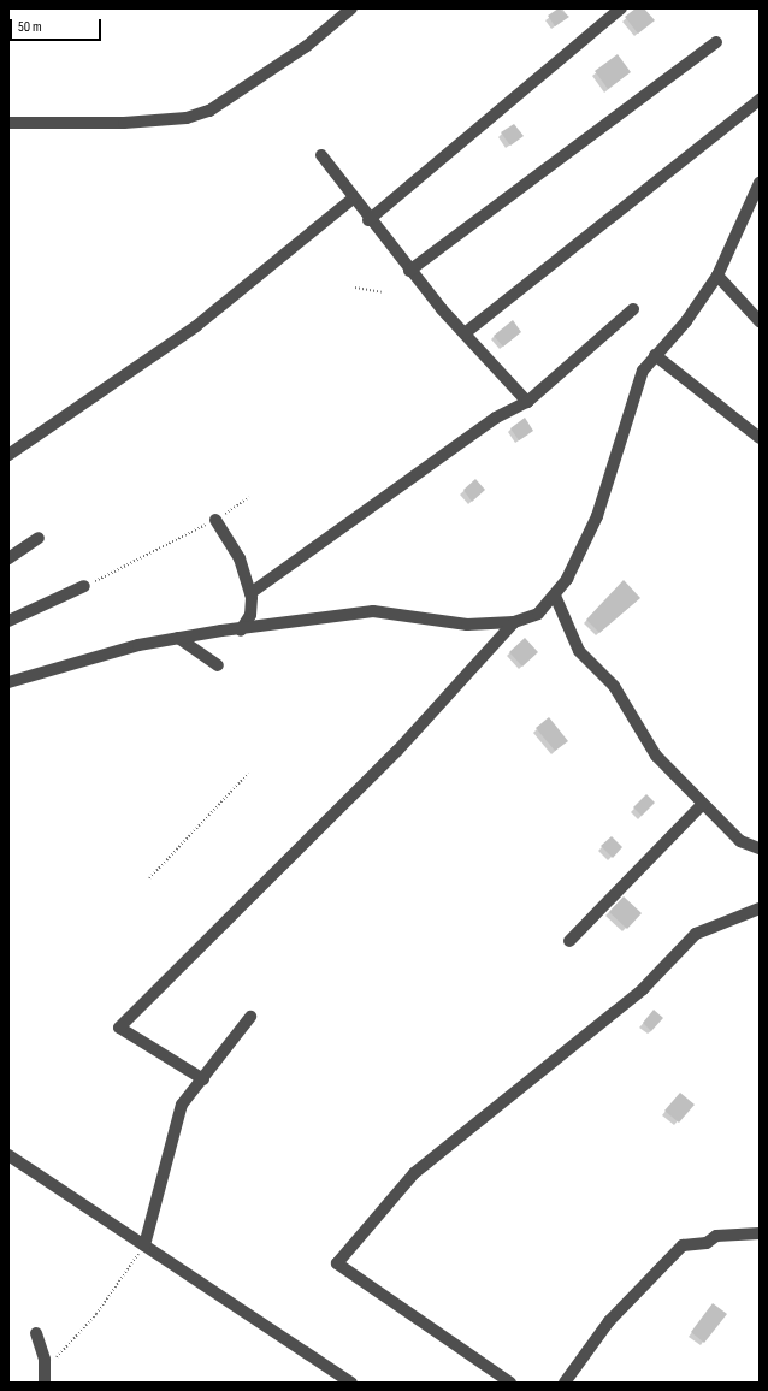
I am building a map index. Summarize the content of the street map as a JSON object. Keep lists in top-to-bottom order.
{
  "scale_bar": "50 m"
}
